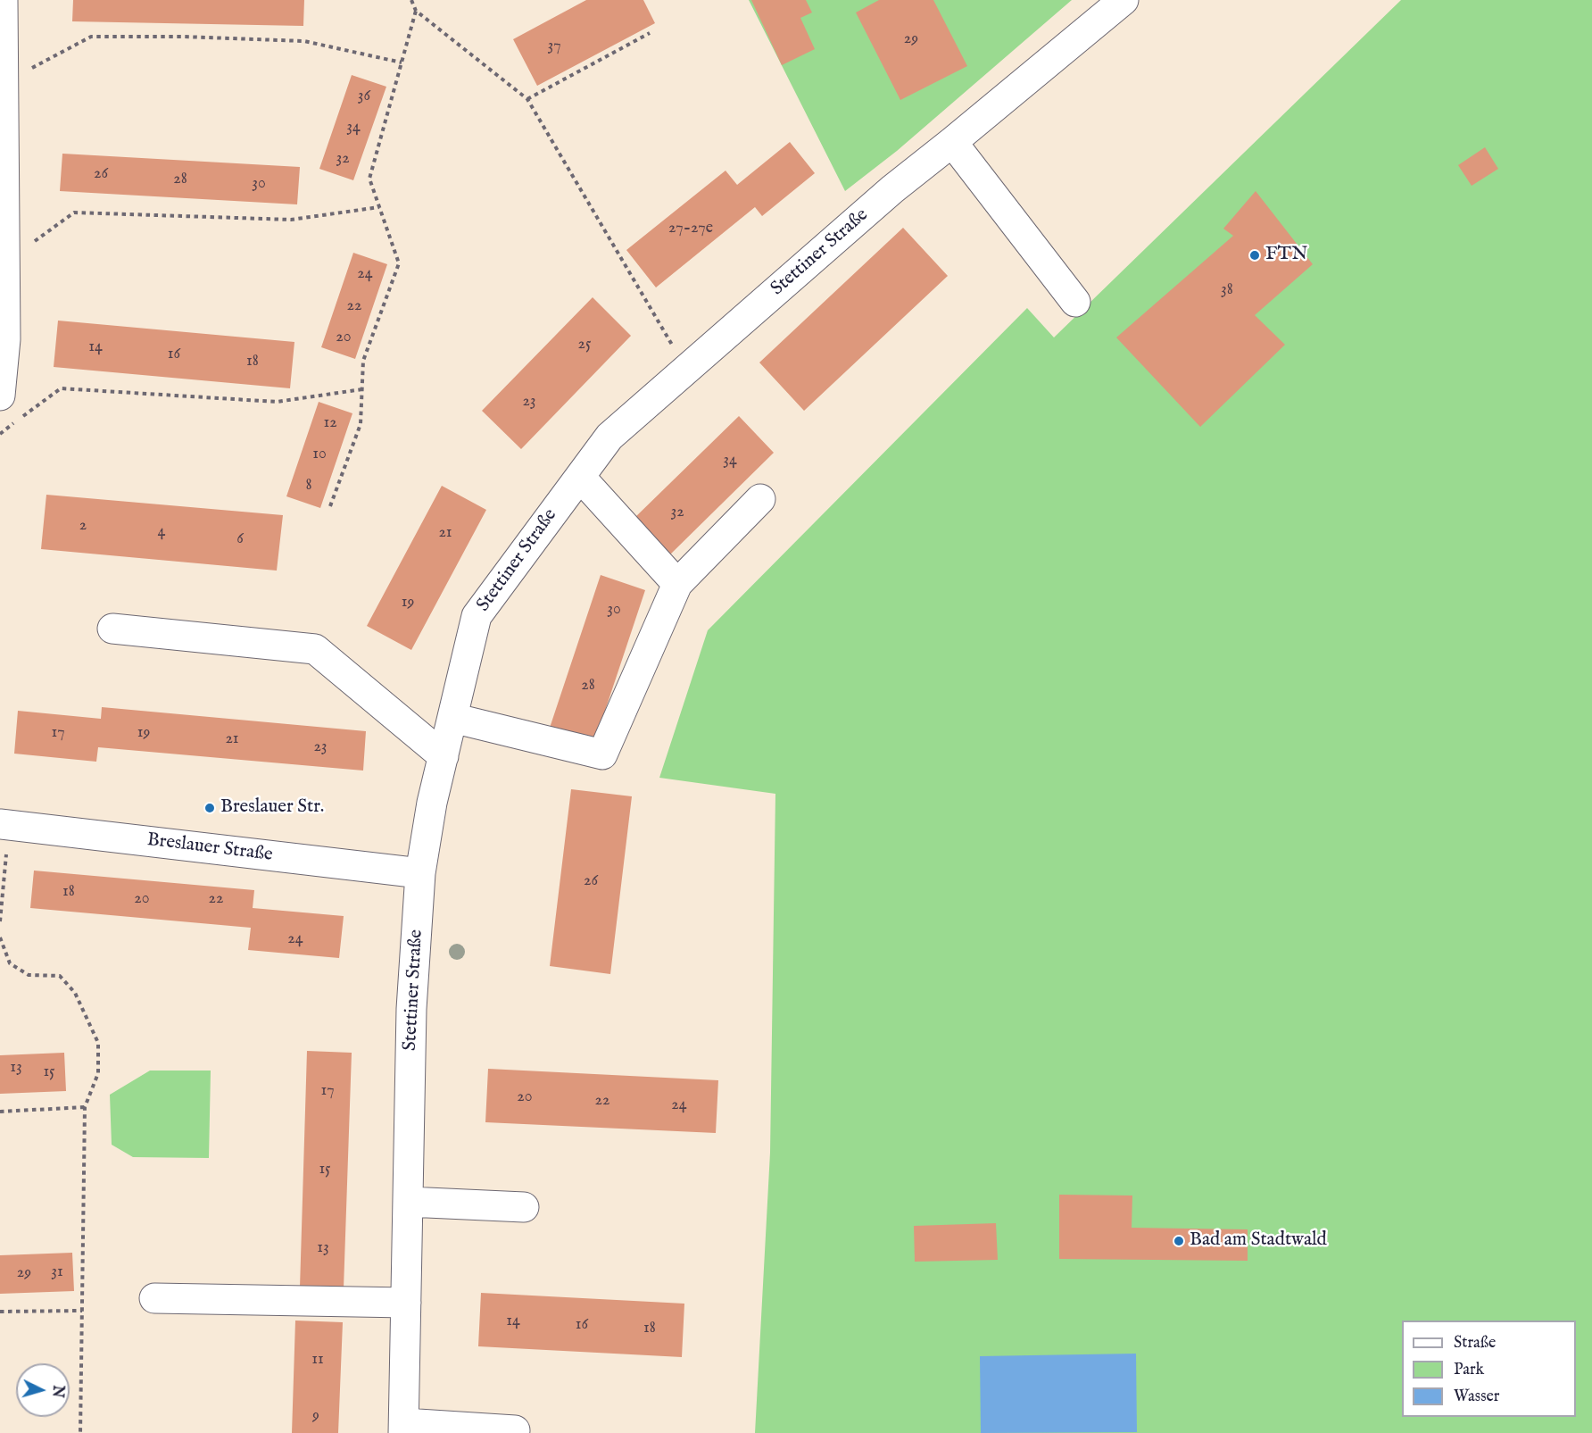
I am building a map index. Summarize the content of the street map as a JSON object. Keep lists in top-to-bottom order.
{
  "streets": {
    "street": ["Stettiner Straße", "Breslauer Straße"]
  },
  "crossings": [
    ["Stettiner Straße", "Breslauer Straße"]
  ],
  "places": ["FTN", "Breslauer Str.", "Bad am Stadtwald"],
  "house_numbers": [
    "29",
    "37",
    "36",
    "34",
    "32",
    "26",
    "28",
    "30",
    "27-27e",
    "24",
    "38",
    "22",
    "20",
    "25",
    "14",
    "16",
    "18",
    "23",
    "12",
    "10",
    "34",
    "8",
    "32",
    "2",
    "4",
    "21",
    "6",
    "19",
    "30",
    "28",
    "17",
    "19",
    "21",
    "23",
    "26",
    "18",
    "20",
    "22",
    "24",
    "13",
    "15",
    "17",
    "20",
    "22",
    "24",
    "15",
    "13",
    "31",
    "29",
    "14",
    "16",
    "18",
    "11",
    "9"
  ],
  "legend": ["Straße", "Park", "Wasser"],
  "north": "right"
}
